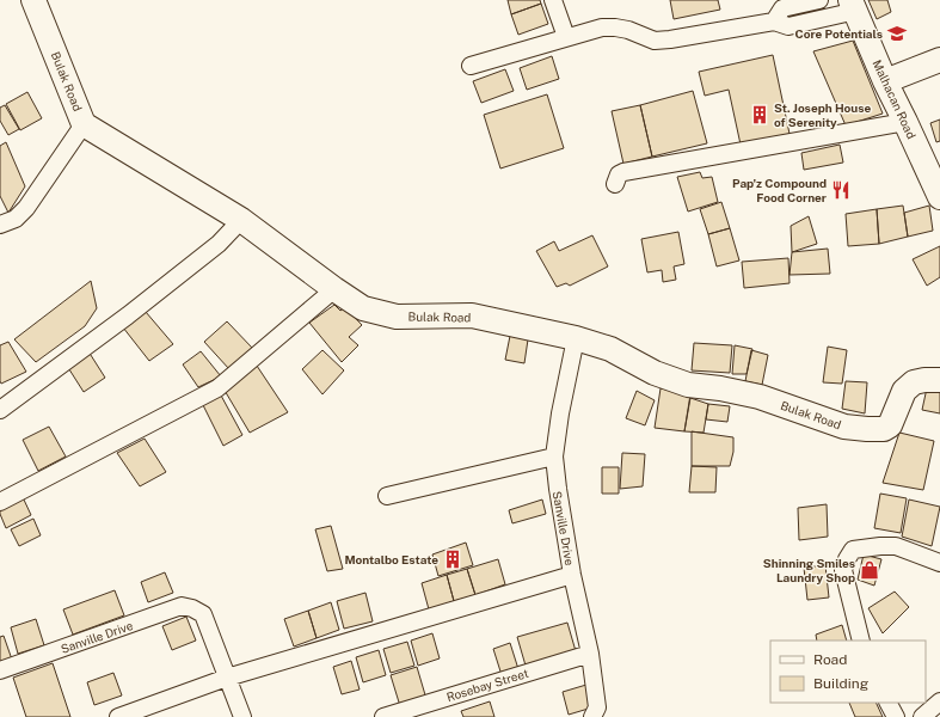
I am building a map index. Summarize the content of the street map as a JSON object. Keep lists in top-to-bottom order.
{
  "streets": {
    "street": [
      "Bulak Road",
      "Malhacan Road",
      "Sanville Drive",
      "Rosebay Street"
    ]
  },
  "crossings": [
    ["Bulak Road", "Sanville Drive"],
    ["Sanville Drive", "Rosebay Street"]
  ],
  "places": {
    "school or university": ["Core Potentials"],
    "building": ["St. Joseph House of Serenity", "Montalbo Estate"],
    "restaurant": ["Pap'z Compound Food Corner"],
    "shop": ["Shinning Smiles Laundry Shop"]
  },
  "legend": ["Road", "Building"]
}
